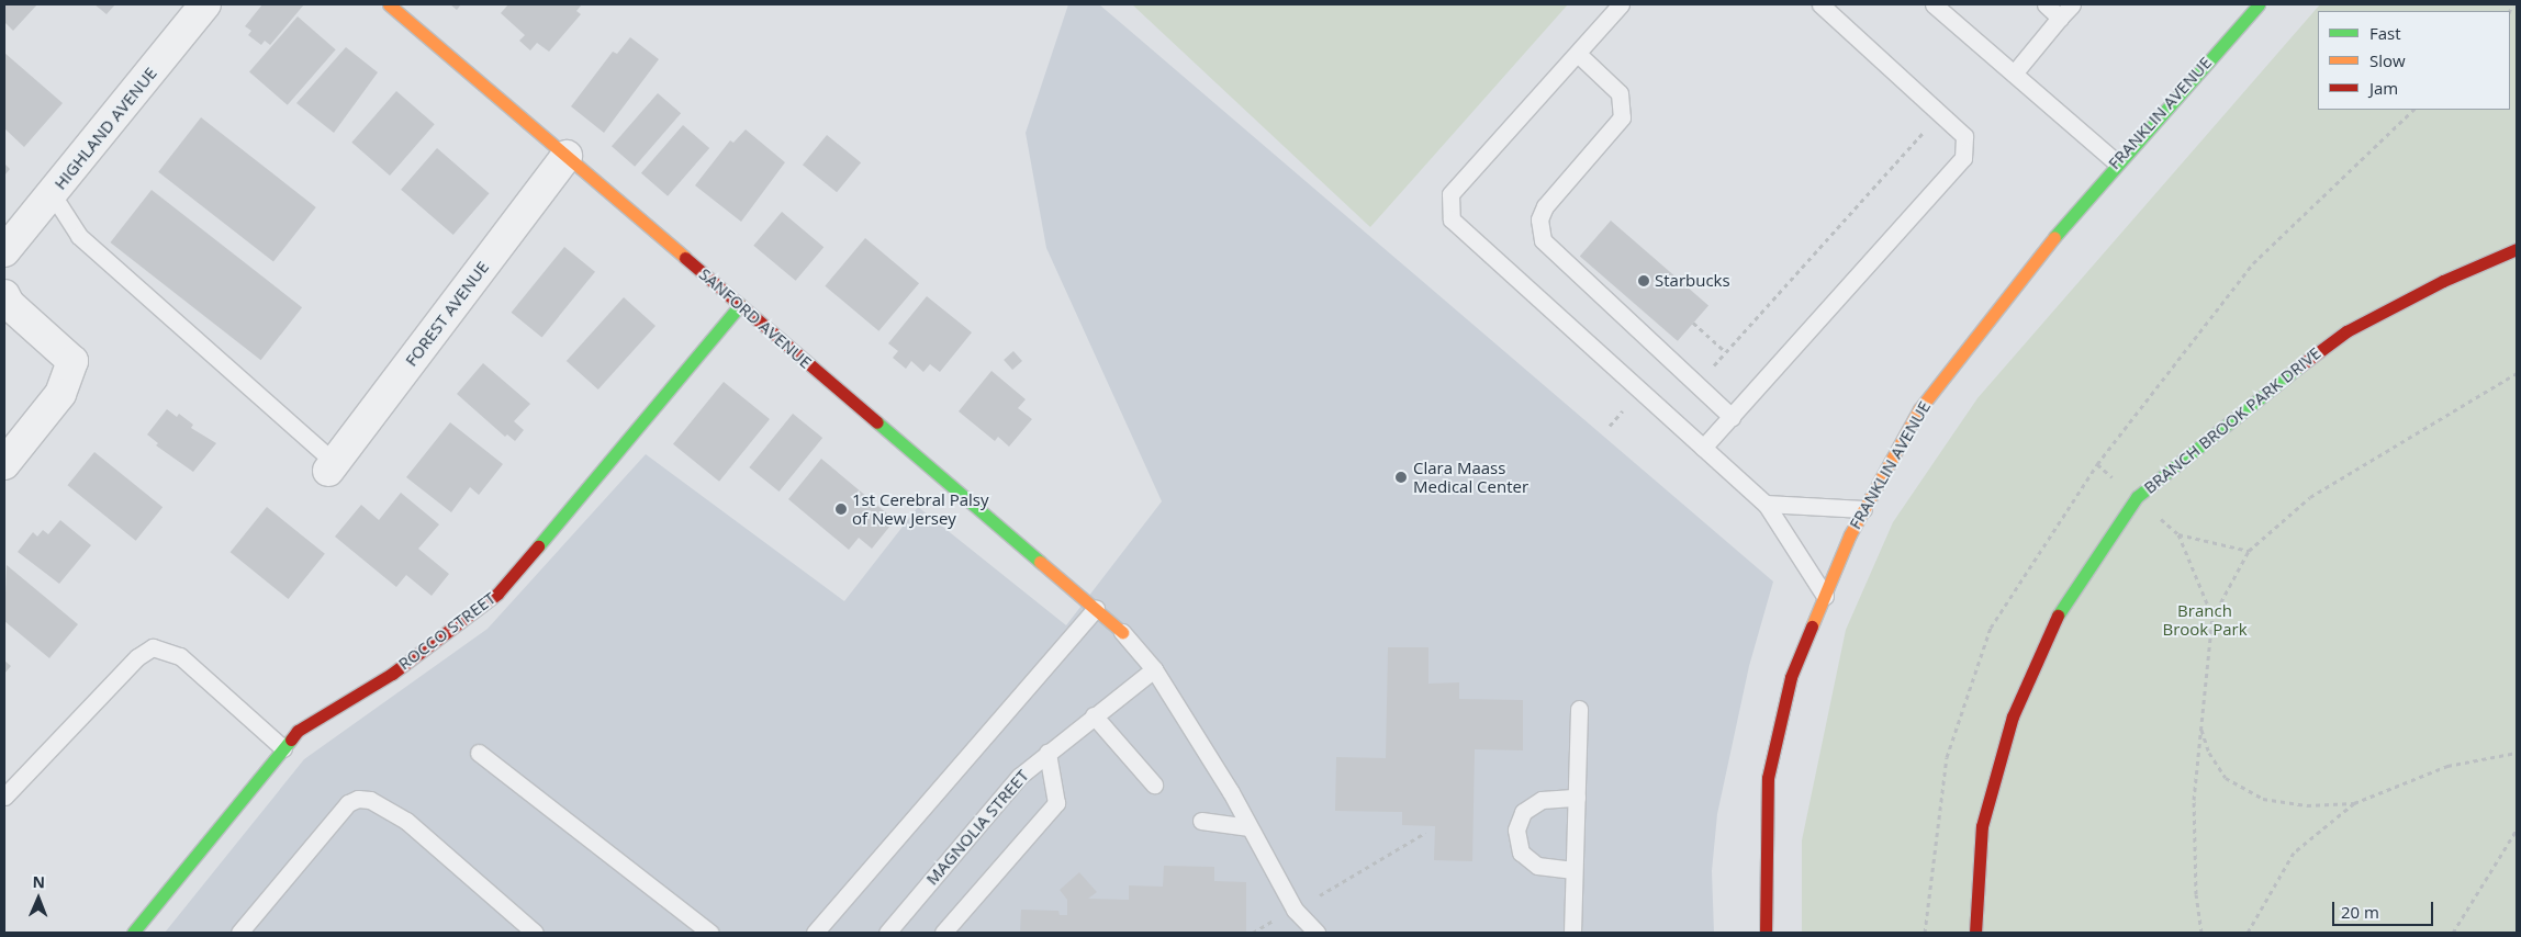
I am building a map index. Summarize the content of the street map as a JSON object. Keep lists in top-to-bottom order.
{
  "streets": {
    "street": [
      "FRANKLIN AVENUE",
      "HIGHLAND AVENUE",
      "FOREST AVENUE",
      "SANFORD AVENUE",
      "BRANCH BROOK PARK DRIVE",
      "ROCCO STREET"
    ],
    "lane": ["MAGNOLIA STREET"]
  },
  "crossings": [
    ["FOREST AVENUE", "SANFORD AVENUE"],
    ["SANFORD AVENUE", "ROCCO STREET"]
  ],
  "parks": ["Branch Brook Park"],
  "places": ["Starbucks", "Clara Maass Medical Center", "1st Cerebral Palsy of New Jersey"],
  "legend": ["Fast", "Slow", "Jam"],
  "scale_bar": "20 m",
  "north": "top"
}
